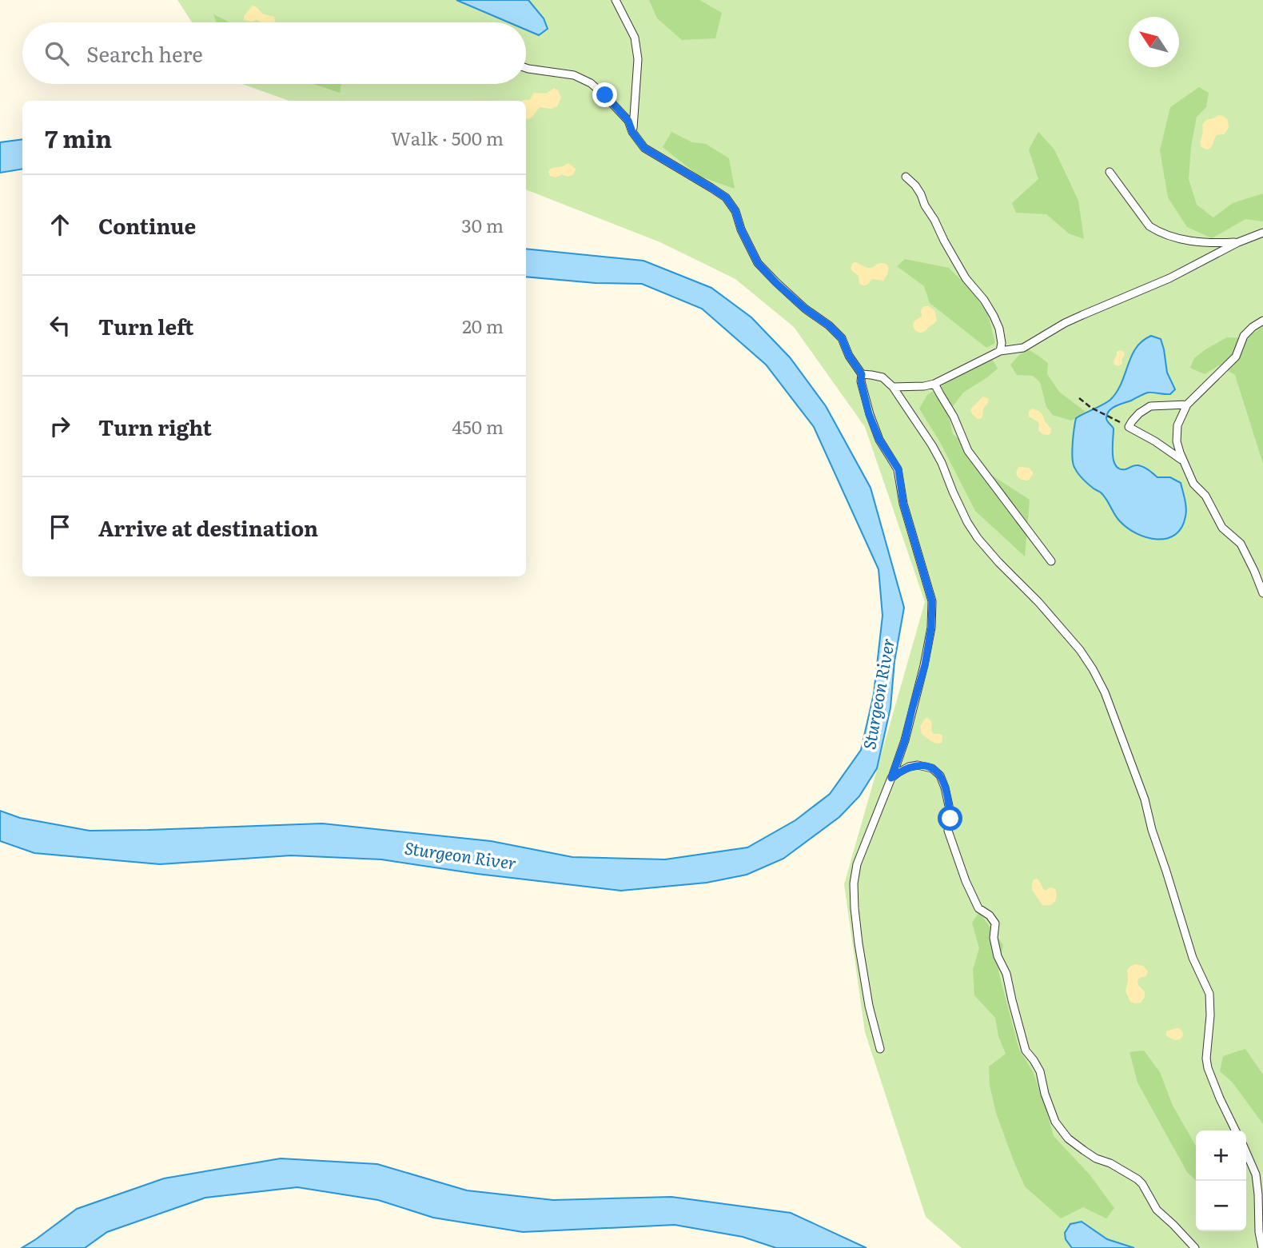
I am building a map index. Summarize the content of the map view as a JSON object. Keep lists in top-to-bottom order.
{
  "water": ["Sturgeon River"],
  "north": "top left",
  "page": {
    "search": "Search here",
    "heading": ["7 min", "Walk · 500 m"],
    "list": [
      ["Continue", "30 m"],
      ["Turn left", "20 m"],
      ["Turn right", "450 m"],
      "Arrive at destination"
    ],
    "map_buttons": ["+", "−"]
  }
}
